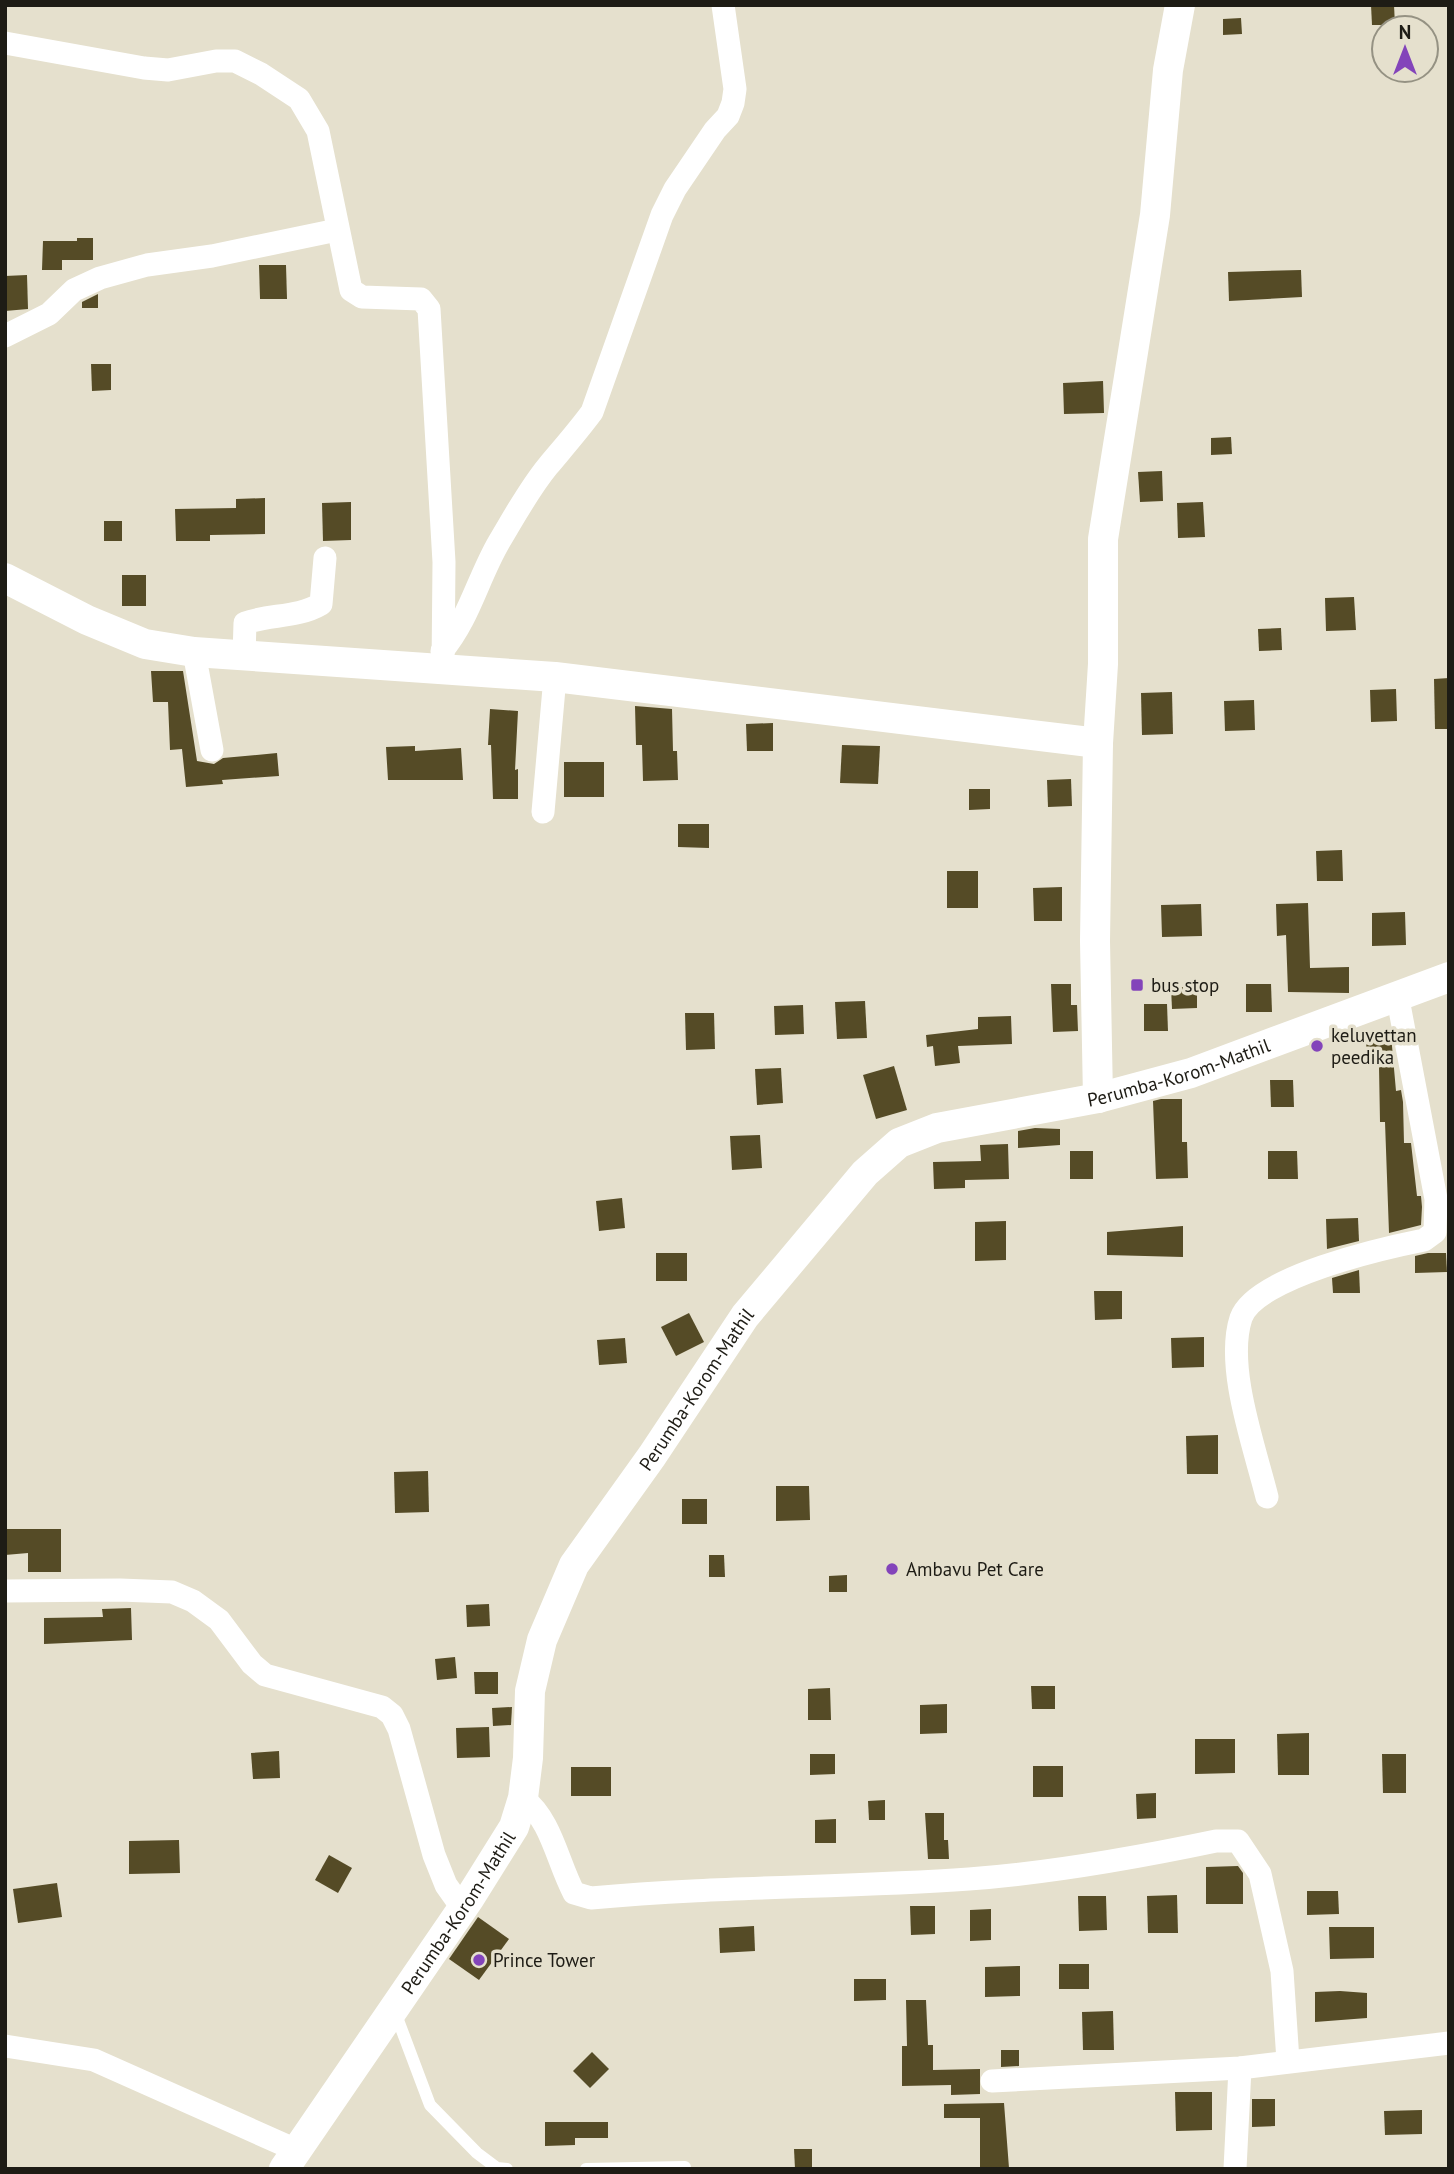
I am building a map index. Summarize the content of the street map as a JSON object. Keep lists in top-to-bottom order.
{
  "streets": {
    "street": ["Perumba-Korom-Mathil"]
  },
  "places": {
    "transit": ["bus stop"],
    "other": ["keluvettan peedika", "Ambavu Pet Care", "Prince Tower"]
  },
  "north": "top"
}
